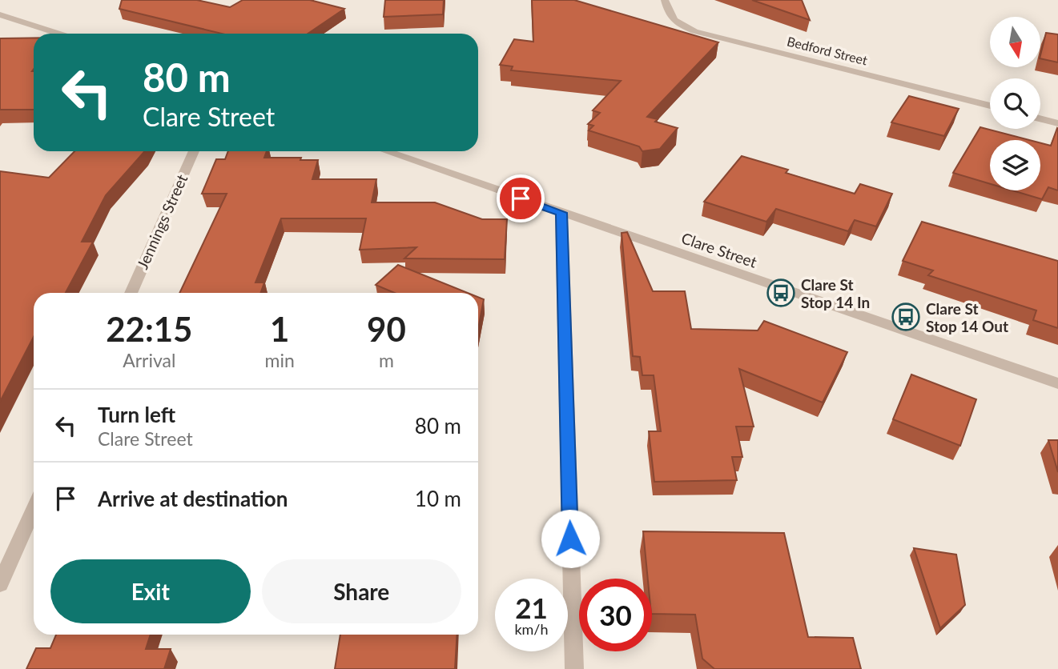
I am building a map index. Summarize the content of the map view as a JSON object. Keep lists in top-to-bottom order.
{
  "streets": {
    "street": ["Bedford Street", "Jennings Street", "Clare Street"]
  },
  "places": {
    "bus stop": ["Clare St Stop 14 In", "Clare St Stop 14 Out"]
  },
  "north": "bottom",
  "page": {
    "turn": ["80 m", "Clare Street"],
    "eta": [
      "22:15",
      "Arrival",
      "1",
      "min",
      "90",
      "m"
    ],
    "list": [
      {
        "name": "Turn left",
        "note": "Clare Street",
        "value": "80 m"
      },
      {
        "name": "Arrive at destination",
        "value": "10 m"
      }
    ],
    "buttons": ["Exit", "Share"],
    "speed": "21 km/h",
    "limit": "30"
  }
}
